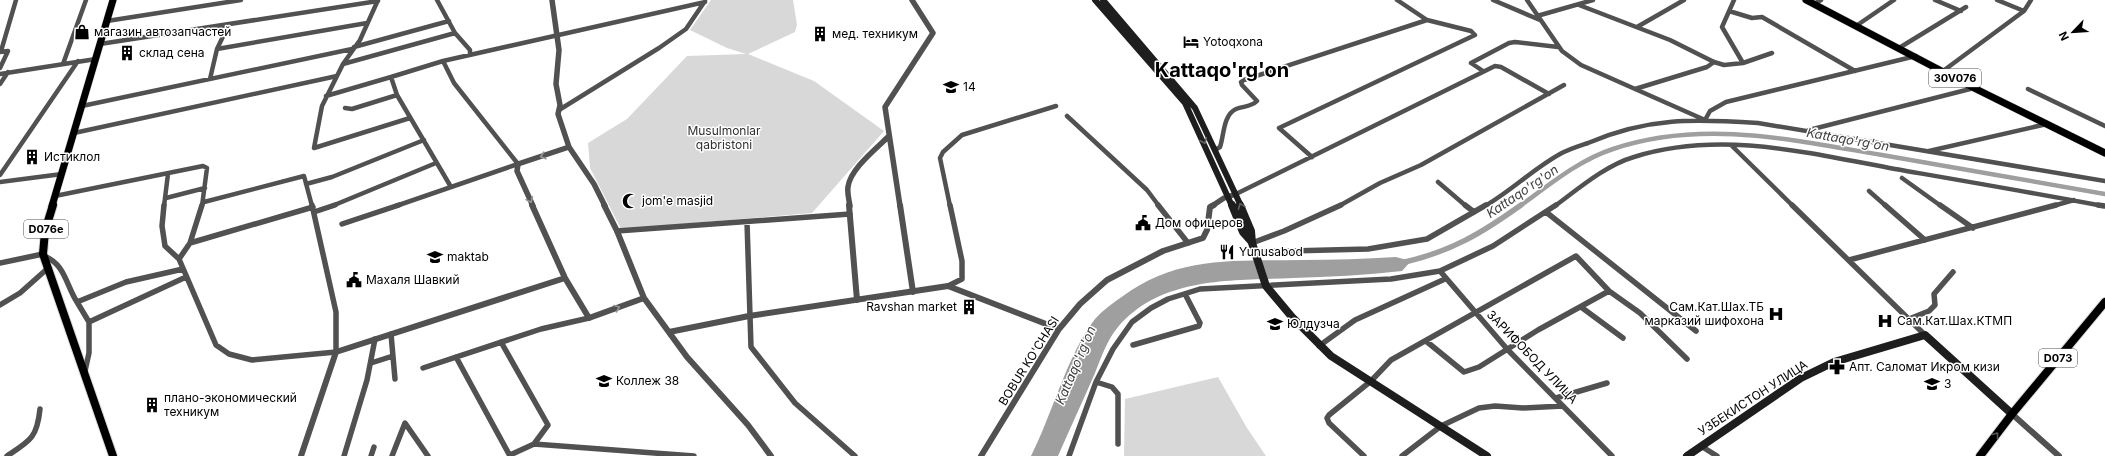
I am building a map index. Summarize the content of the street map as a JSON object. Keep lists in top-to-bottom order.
{
  "streets": {
    "main road": [
      "30V076",
      "D076e",
      "D073",
      "УЗБЕКИСТОН УЛИЦА"
    ],
    "street": ["ЗАРИФОБОД УЛИЦА", "BOBUR KO'CHASI"]
  },
  "districts": ["Kattaqo'rg'on"],
  "water": ["Kattaqo'rg'on"],
  "parks": ["Musulmonlar qabristoni"],
  "places": {
    "shop": ["магазин автозапчастей"],
    "building": [
      "мед. техникум",
      "склад сена",
      "Истиклол",
      "Ravshan market",
      "плано-экономический техникум"
    ],
    "hotel": ["Yotoqxona"],
    "school or university": [
      "14",
      "maktab",
      "Юлдузча",
      "Коллеж 38",
      "3"
    ],
    "mosque": ["jom'e masjid"],
    "public building": ["Дом офицеров", "Махаля Шавкий"],
    "restaurant": ["Yunusabod"],
    "hospital": ["Сам.Кат.Шах.ТБ марказий шифохона", "Сам.Кат.Шах.КТМП"],
    "pharmacy": ["Апт. Саломат Икром кизи"]
  },
  "north": "bottom left"
}
